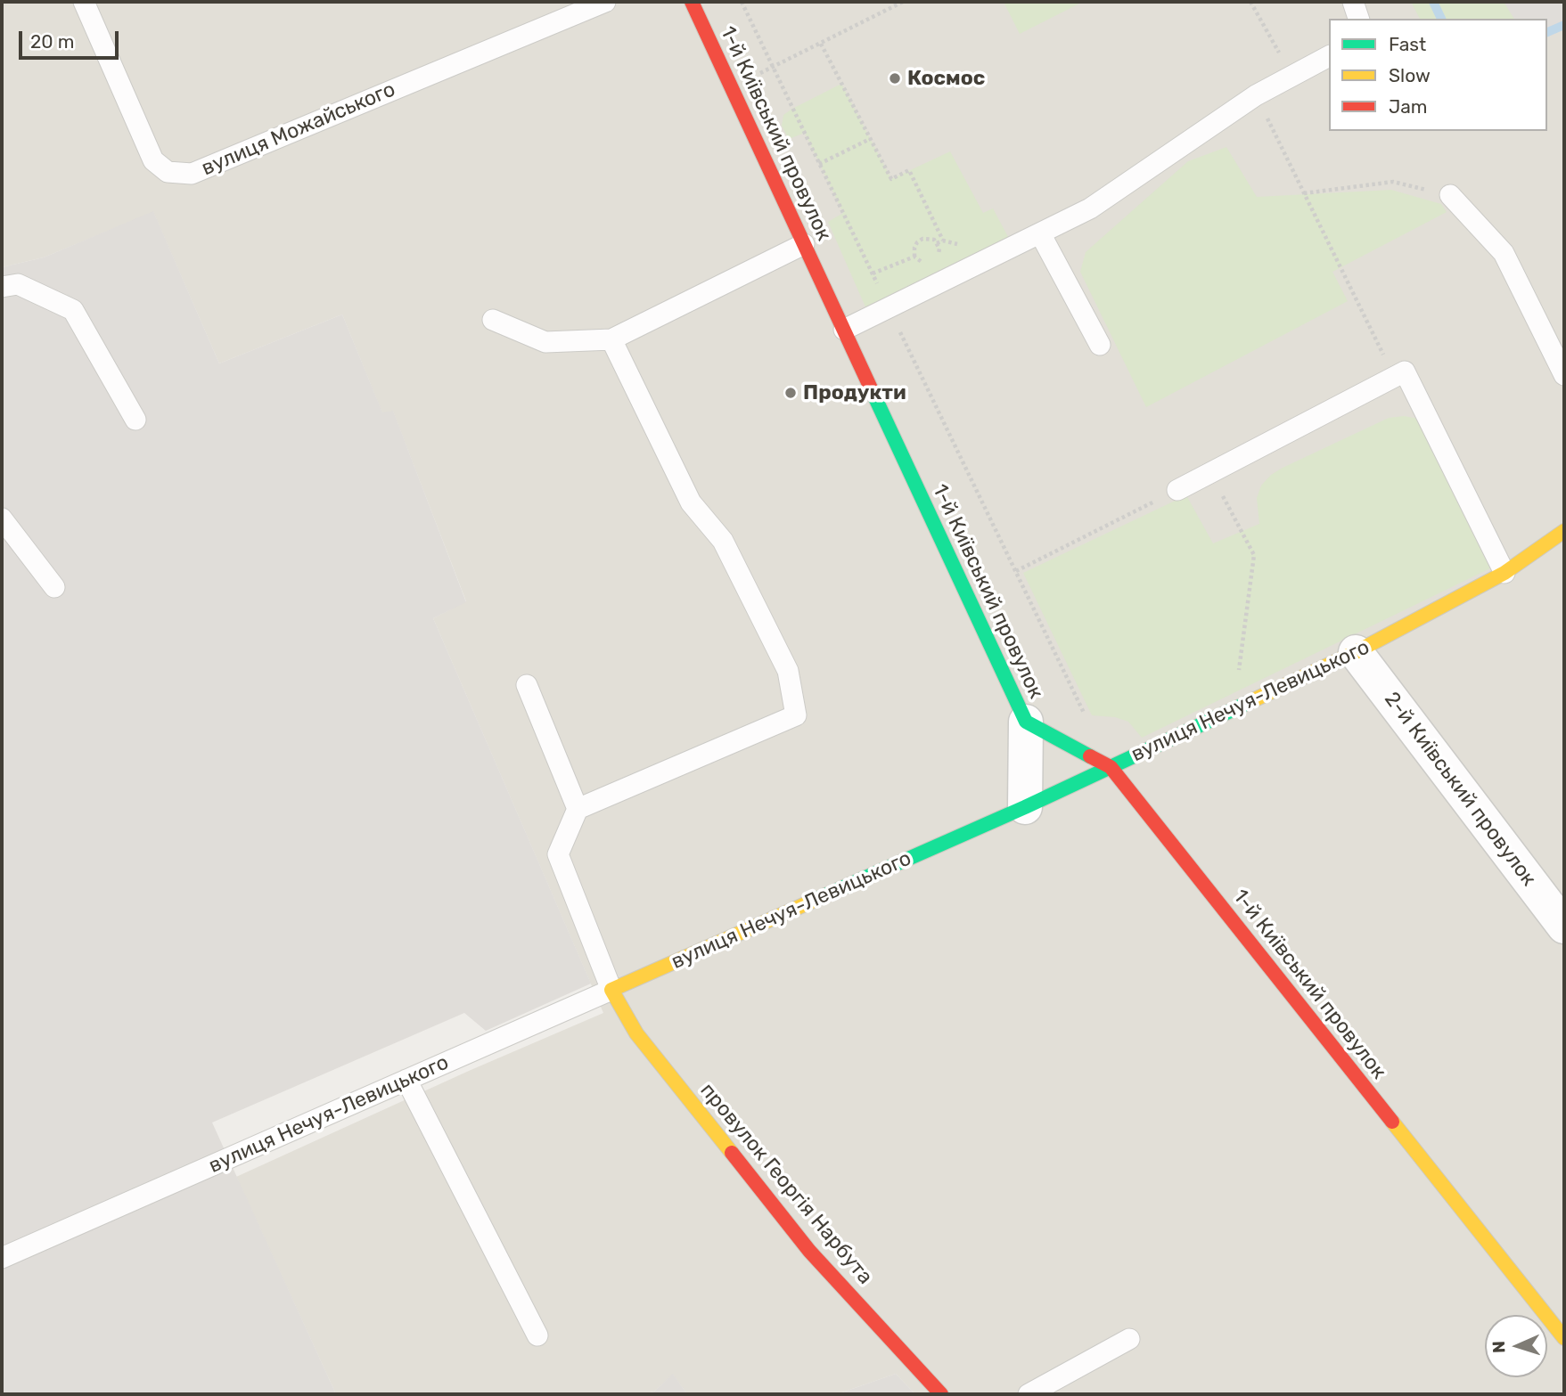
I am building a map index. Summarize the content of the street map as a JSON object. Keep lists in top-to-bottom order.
{
  "streets": {
    "street": [
      "1-й Київський провулок",
      "вулиця Нечуя-Левицького",
      "2-й Київський провулок",
      "провулок Георгія Нарбута"
    ],
    "lane": ["вулиця Можайського"]
  },
  "crossings": [
    ["1-й Київський провулок", "вулиця Нечуя-Левицького"],
    ["вулиця Нечуя-Левицького", "2-й Київський провулок"],
    ["вулиця Нечуя-Левицького", "провулок Георгія Нарбута"]
  ],
  "places": ["Космос", "Продукти"],
  "legend": ["Fast", "Slow", "Jam"],
  "scale_bar": "20 m",
  "north": "left"
}
